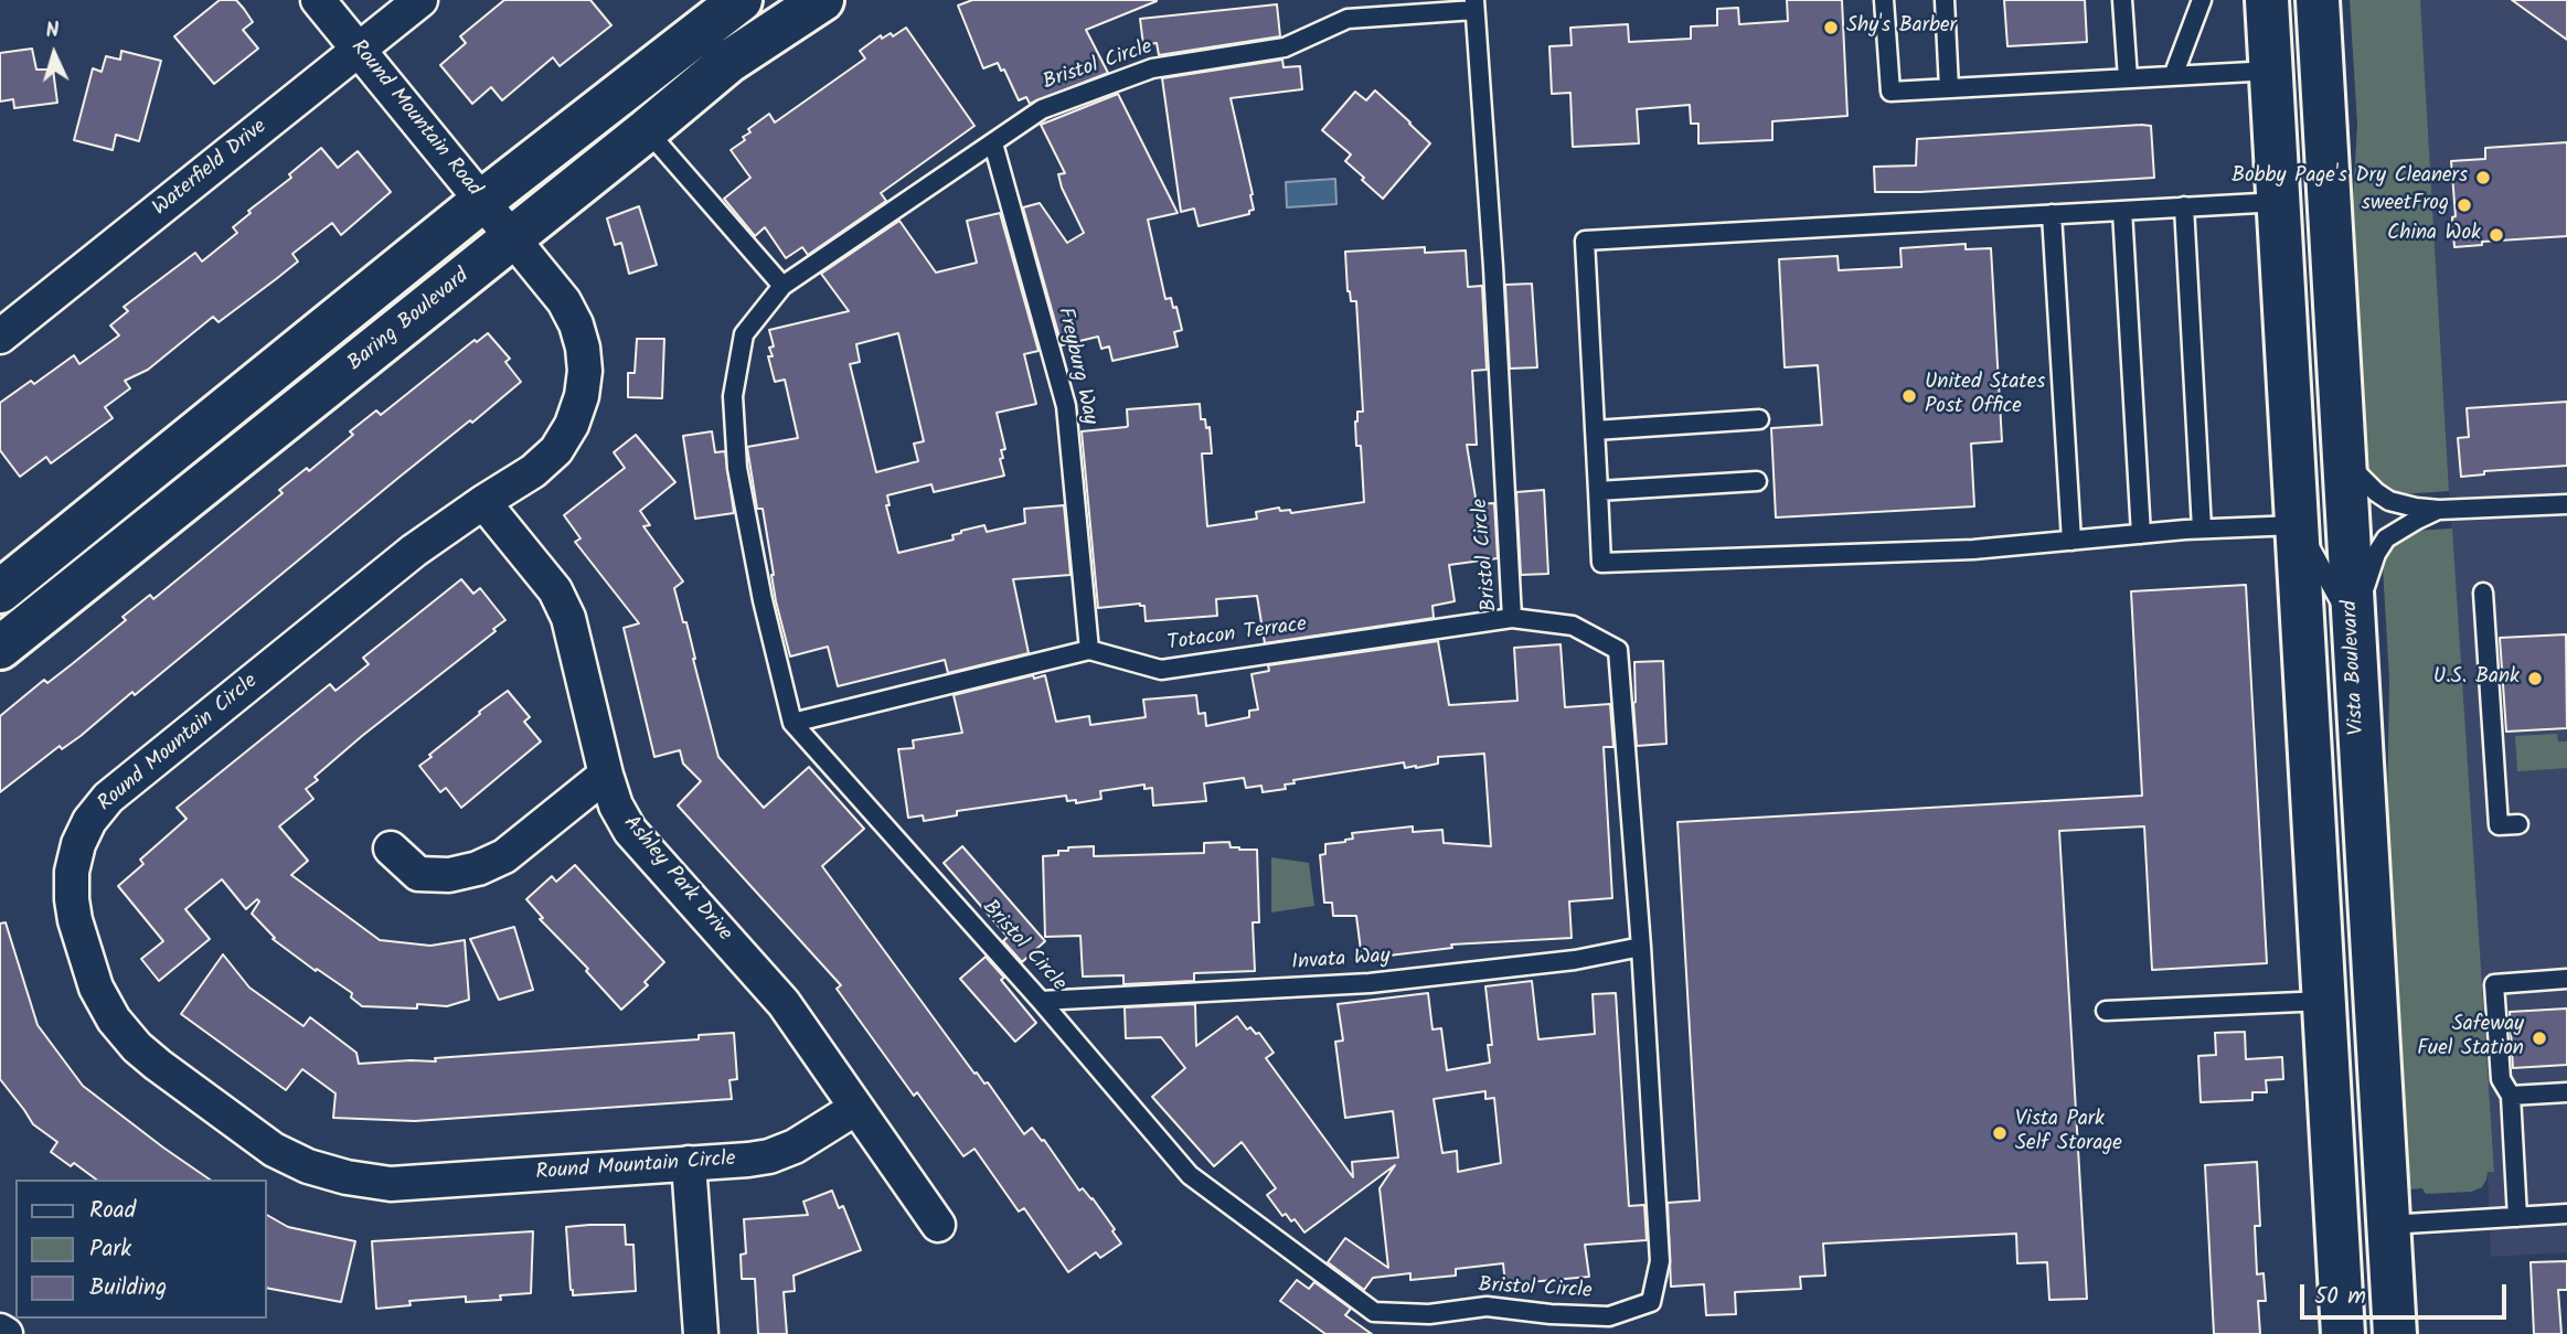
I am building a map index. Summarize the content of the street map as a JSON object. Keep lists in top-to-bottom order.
{
  "streets": {
    "main road": ["Baring Boulevard", "Vista Boulevard"],
    "street": [
      "Round Mountain Road",
      "Waterfield Drive",
      "Round Mountain Circle",
      "Ashley Park Drive"
    ],
    "lane": [
      "Bristol Circle",
      "Freyburg Way",
      "Totacon Terrace",
      "Invata Way"
    ]
  },
  "crossings": [
    ["Bristol Circle", "Freyburg Way"],
    ["Bristol Circle", "Totacon Terrace"],
    ["Bristol Circle", "Invata Way"],
    ["Round Mountain Road", "Waterfield Drive"],
    ["Round Mountain Road", "Baring Boulevard"],
    ["Round Mountain Road", "Round Mountain Circle"],
    ["Baring Boulevard", "Round Mountain Circle"],
    ["Freyburg Way", "Totacon Terrace"],
    ["Round Mountain Circle", "Ashley Park Drive"]
  ],
  "places": [
    "Shy's Barber",
    "Bobby Page's Dry Cleaners",
    "sweetFrog",
    "China Wok",
    "United States Post Office",
    "U.S. Bank",
    "Safeway Fuel Station",
    "Vista Park Self Storage"
  ],
  "legend": ["Road", "Park", "Building"],
  "scale_bar": "50 m",
  "north": "top"
}
